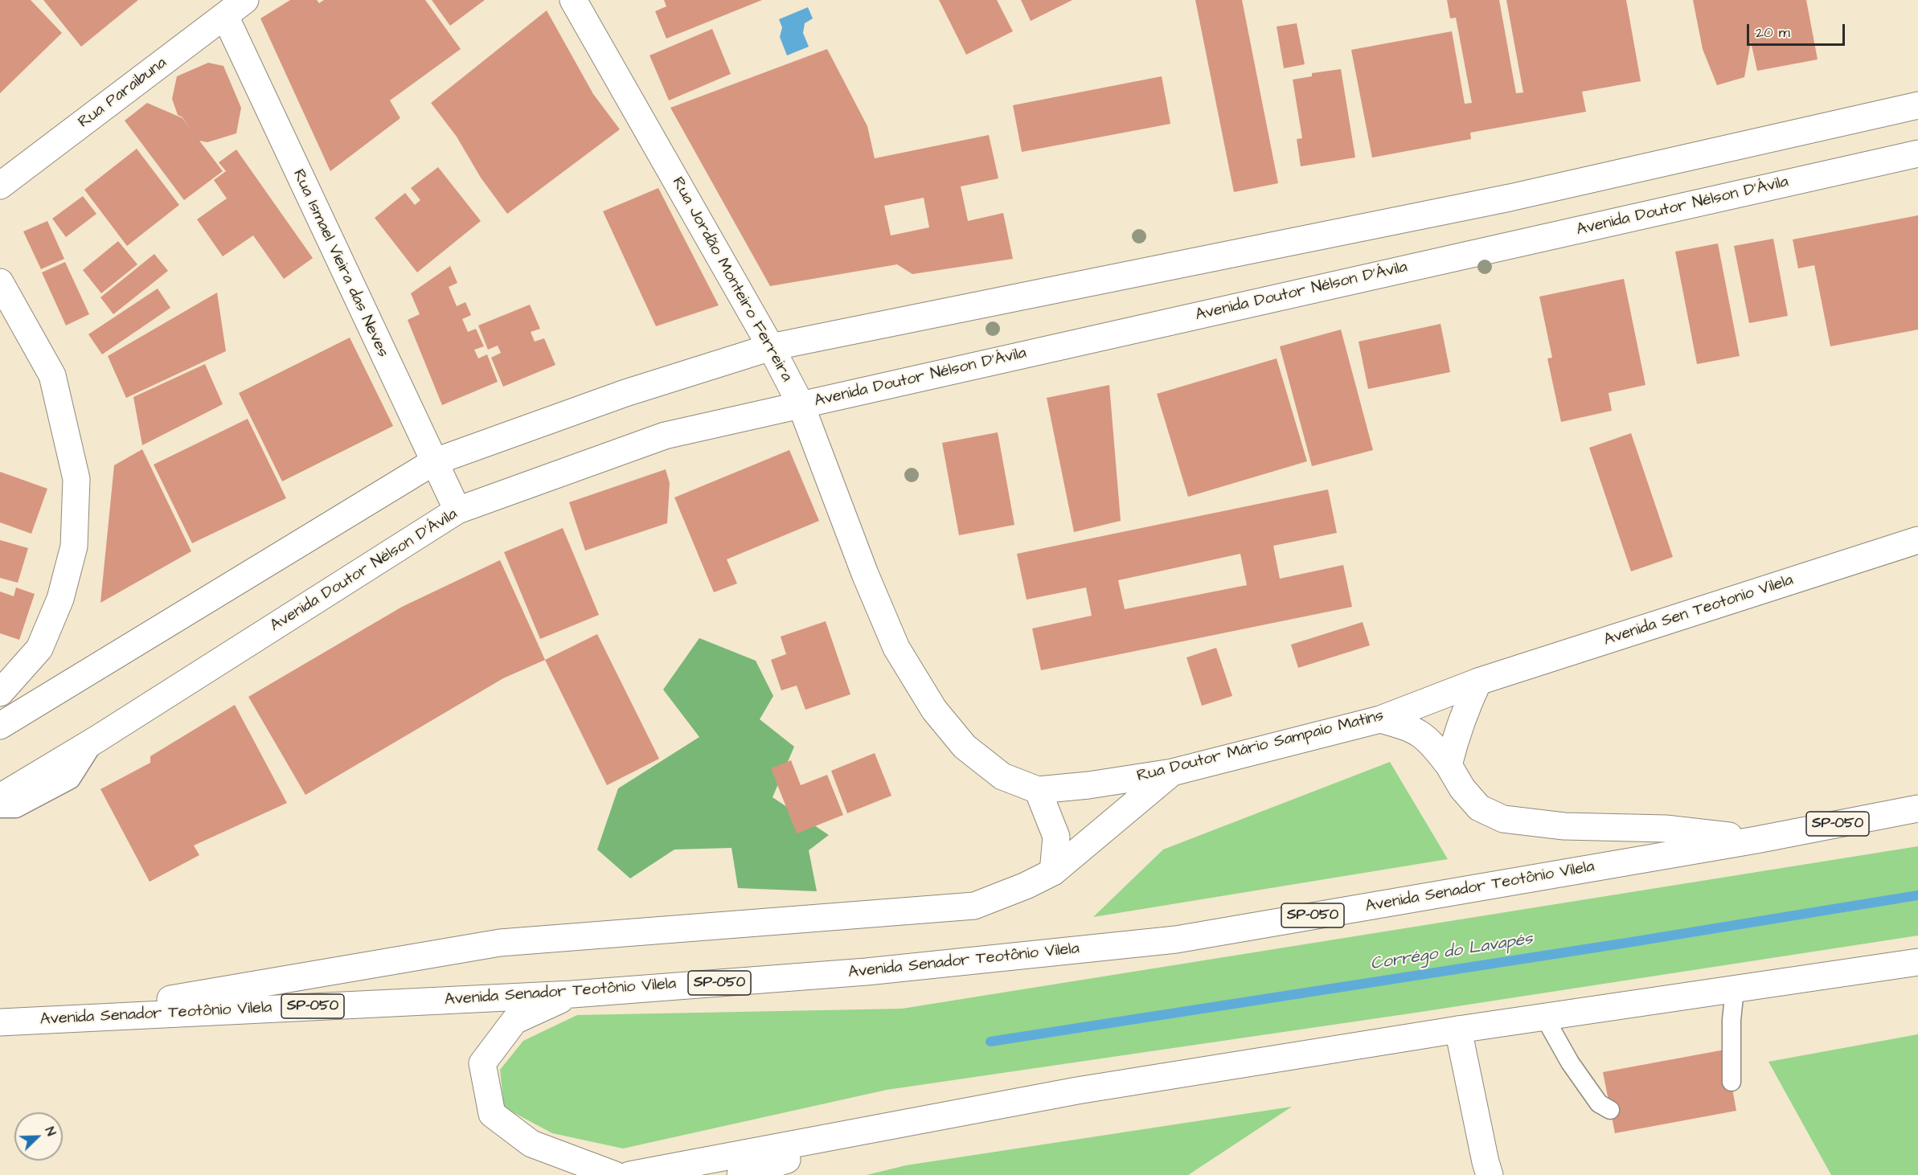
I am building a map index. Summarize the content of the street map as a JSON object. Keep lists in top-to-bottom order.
{
  "streets": {
    "main road": [
      "Rua Paraibuna",
      "Avenida Doutor Nélson D'Ávila",
      "Rua Ismael Vieira das Neves",
      "Rua Jordão Monteiro Ferreira",
      "Avenida Sen Teotonio Vilela",
      "Rua Doutor Mário Sampaio Matins",
      "SP-050",
      "Avenida Senador Teotônio Vilela"
    ]
  },
  "crossings": [
    ["Rua Paraibuna", "Rua Ismael Vieira das Neves"],
    ["Avenida Doutor Nélson D'Ávila", "Rua Ismael Vieira das Neves"],
    ["Avenida Doutor Nélson D'Ávila", "Rua Jordão Monteiro Ferreira"],
    ["Rua Jordão Monteiro Ferreira", "Rua Doutor Mário Sampaio Matins"],
    ["Avenida Sen Teotonio Vilela", "Rua Doutor Mário Sampaio Matins"]
  ],
  "water": ["Corrégo do Lavapés"],
  "scale_bar": "20 m",
  "north": "top right"
}
